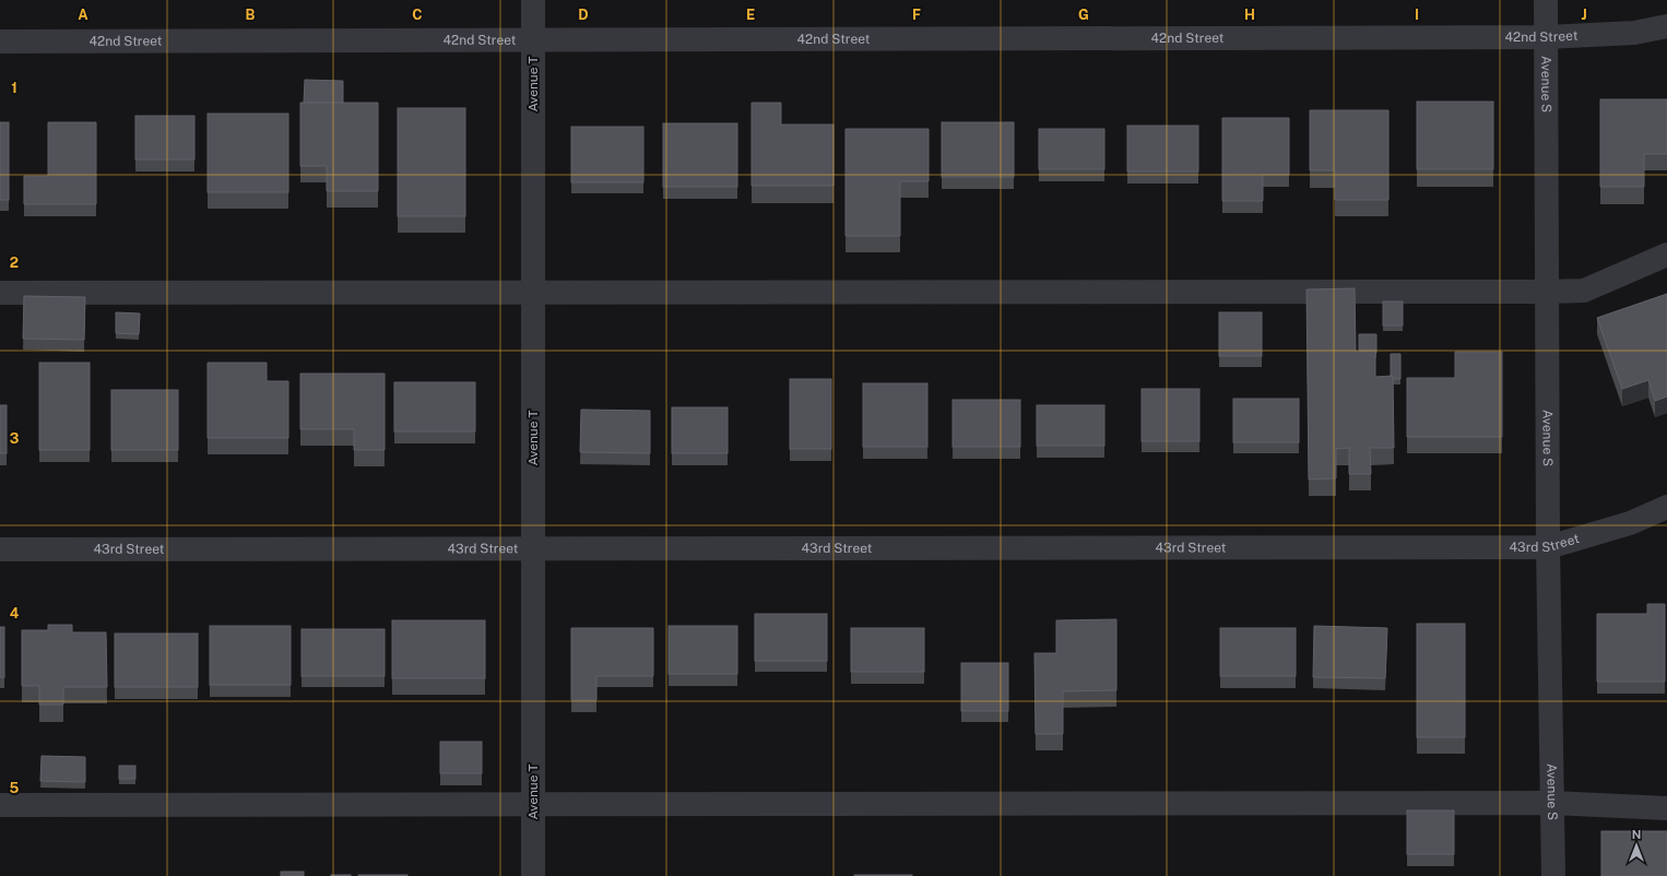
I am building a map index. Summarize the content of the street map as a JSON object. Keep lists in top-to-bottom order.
{
  "streets": {
    "street": [
      "42nd Street",
      "Avenue T",
      "Avenue S",
      "43rd Street"
    ]
  },
  "crossings": [
    ["42nd Street", "Avenue T"],
    ["42nd Street", "Avenue S"],
    ["Avenue T", "43rd Street"],
    ["Avenue S", "43rd Street"]
  ],
  "north": "top",
  "grid": {
    "columns": [
      "A",
      "B",
      "C",
      "D",
      "E",
      "F",
      "G",
      "H",
      "I",
      "J"
    ],
    "rows": [
      "1",
      "2",
      "3",
      "4",
      "5"
    ]
  }
}
